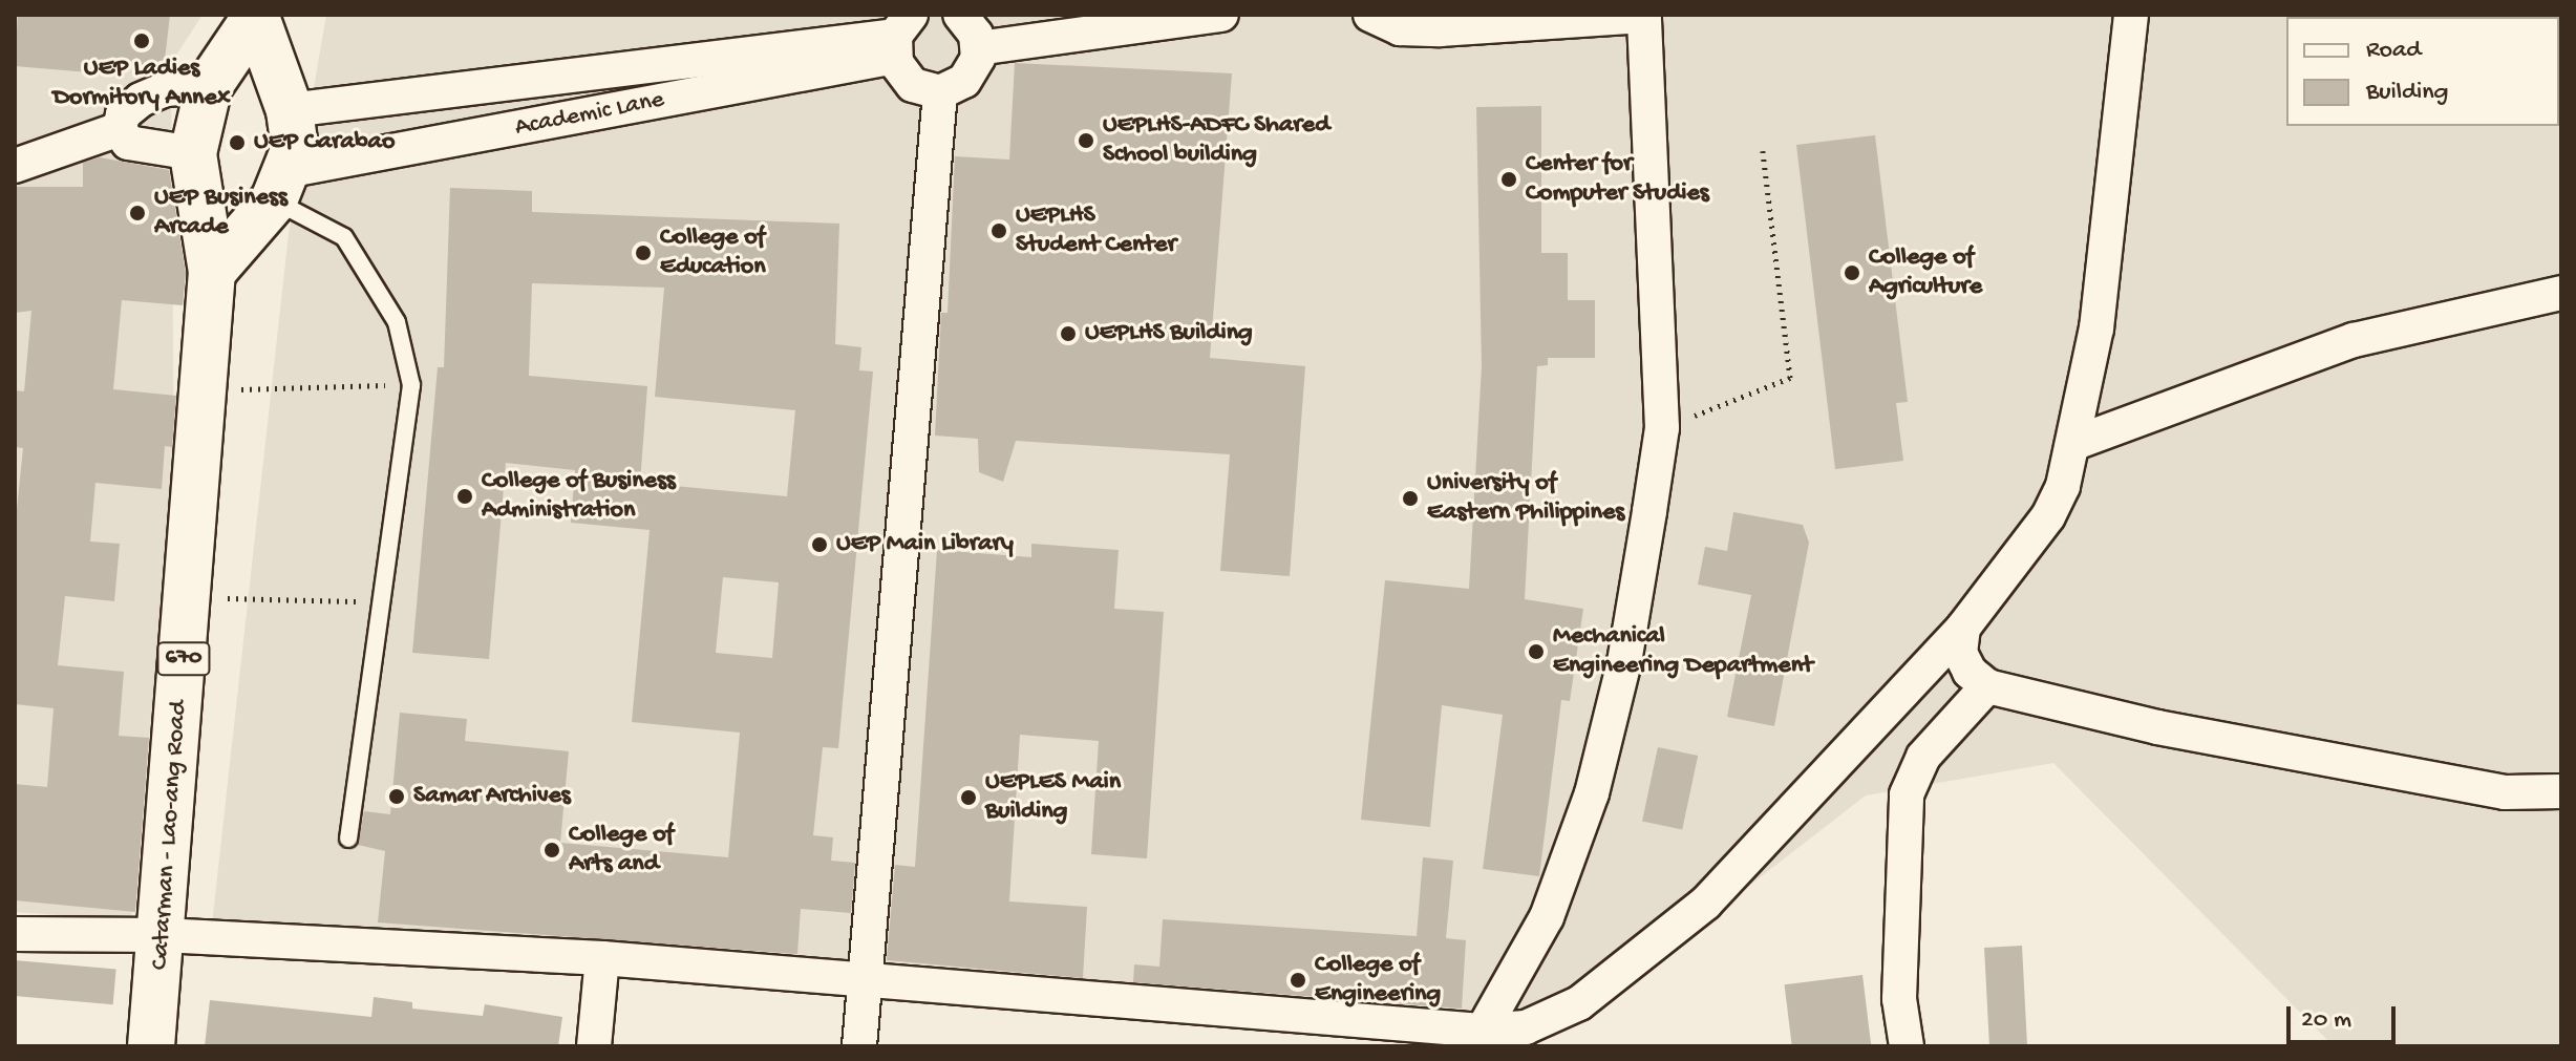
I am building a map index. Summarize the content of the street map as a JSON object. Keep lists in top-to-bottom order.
{
  "streets": {
    "main road": ["670", "Catarman - Lao-ang Road"],
    "street": ["Academic Lane"]
  },
  "crossings": [
    ["Academic Lane", "Catarman - Lao-ang Road"]
  ],
  "places": [
    "UEP Ladies Dormitory Annex",
    "UEPLHS-ADFC Shared School building",
    "UEP Carabao",
    "Center for Computer Studies",
    "UEP Business Arcade",
    "UEPLHS Student Center",
    "College of Education",
    "College of Agriculture",
    "UEPLHS Building",
    "College of Business Administration",
    "University of Eastern Philippines",
    "UEP Main Library",
    "Mechanical Engineering Department",
    "Samar Archives",
    "UEPLES Main Building",
    "College of Arts and",
    "College of Engineering"
  ],
  "legend": ["Road", "Building"],
  "scale_bar": "20 m"
}
